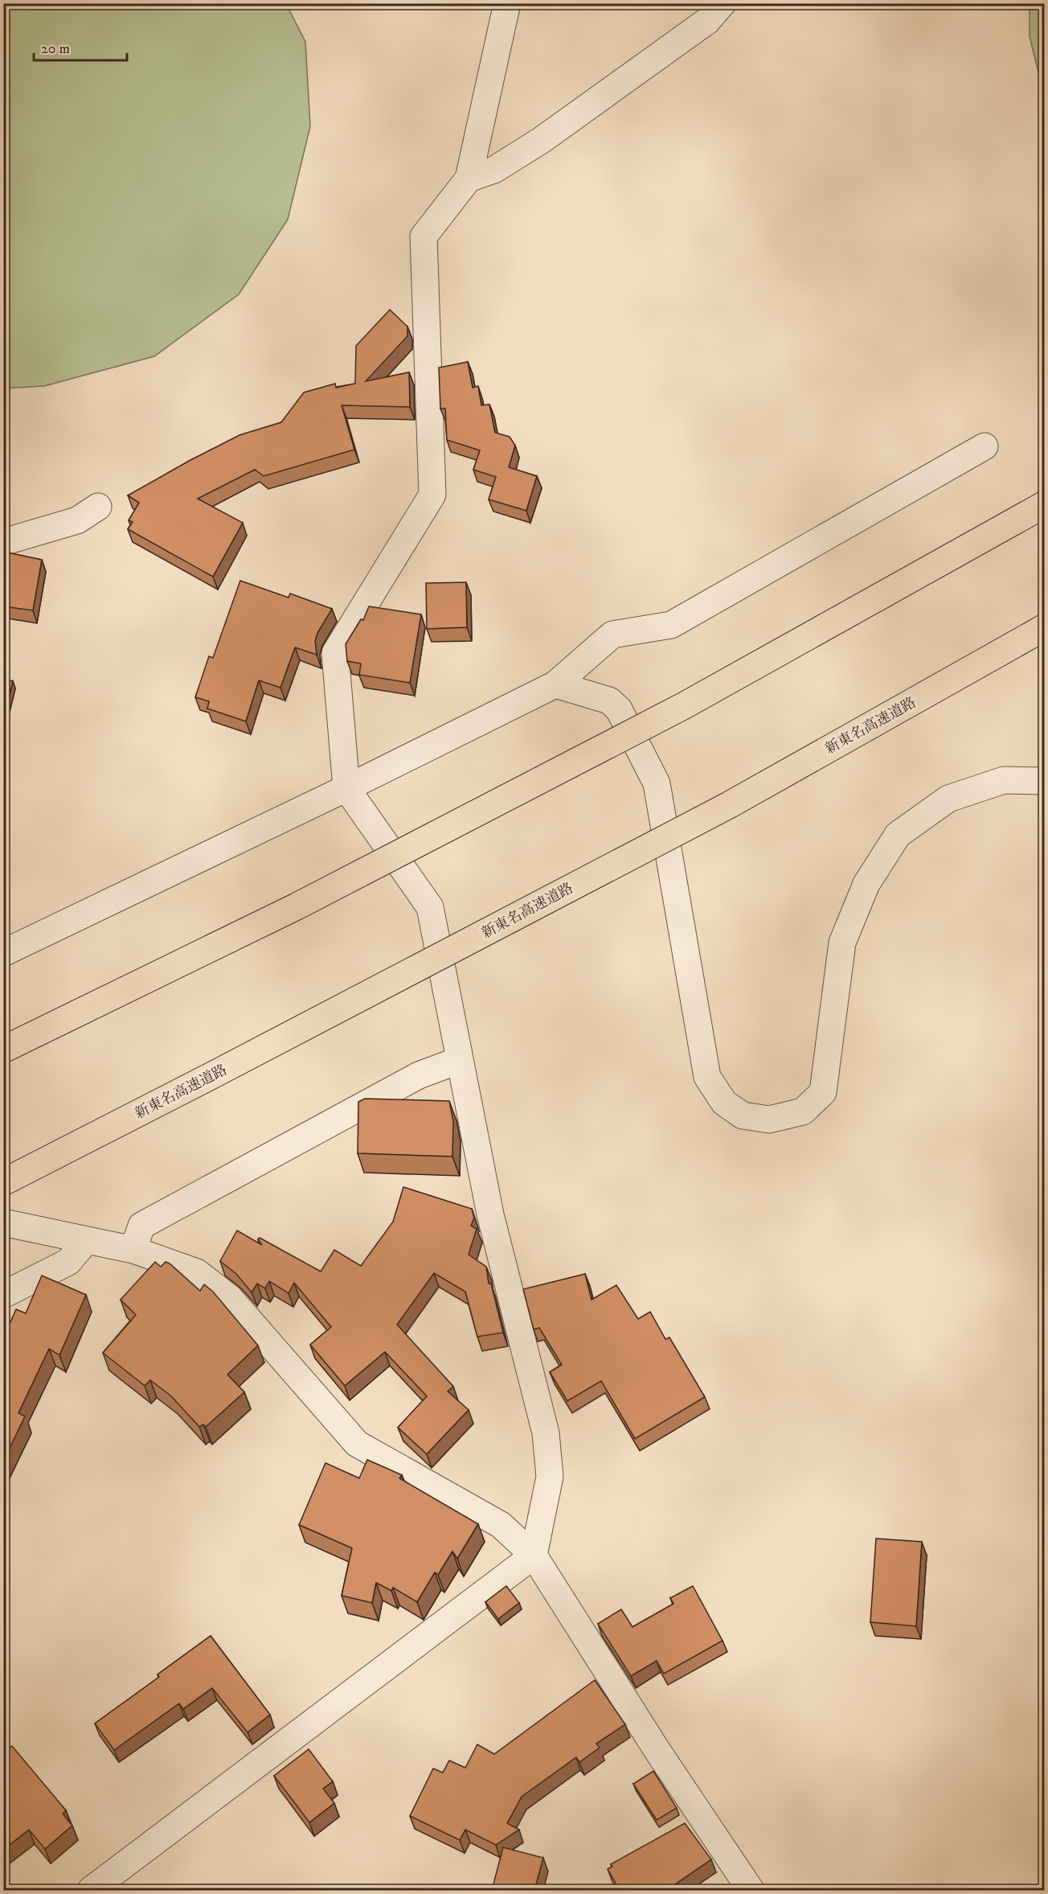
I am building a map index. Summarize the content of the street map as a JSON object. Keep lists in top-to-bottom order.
{
  "streets": {
    "highway": ["新東名高速道路"]
  },
  "scale_bar": "20 m"
}
